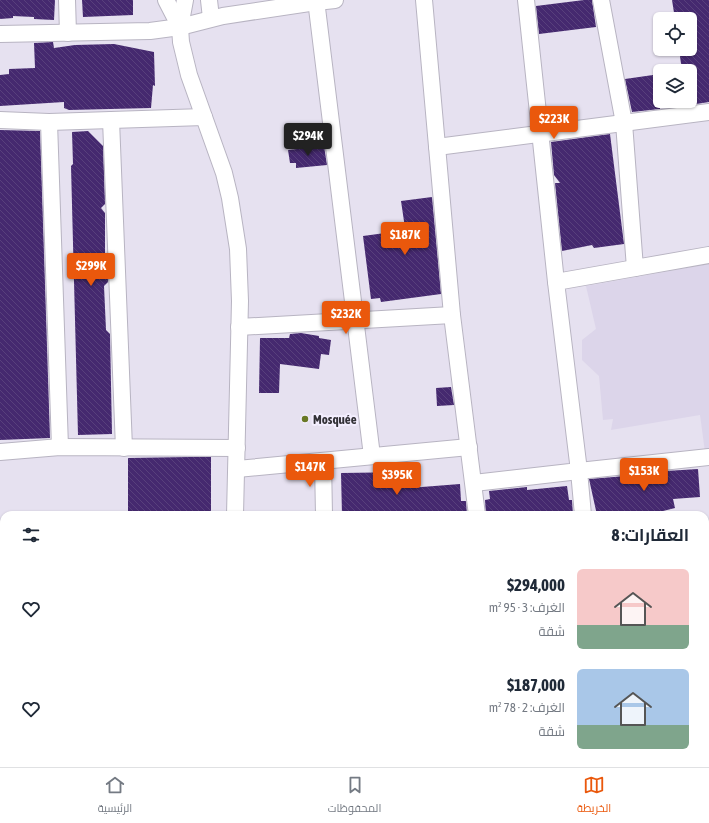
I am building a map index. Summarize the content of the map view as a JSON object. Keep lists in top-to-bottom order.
{
  "places": ["Mosquée"],
  "page": {
    "price": [
      "$223K",
      "$294K",
      "$187K",
      "$299K",
      "$232K",
      "$147K",
      "$153K",
      "$395K"
    ],
    "heading": "العقارات: 8",
    "list": [
      {
        "name": "$294,000",
        "note": "الغرف: 3 · 95 m² · شقة"
      },
      {
        "name": "$187,000",
        "note": "الغرف: 2 · 78 m² · شقة"
      }
    ],
    "tabs": ["الخريطة", "المحفوظات", "الرئيسية"]
  }
}
